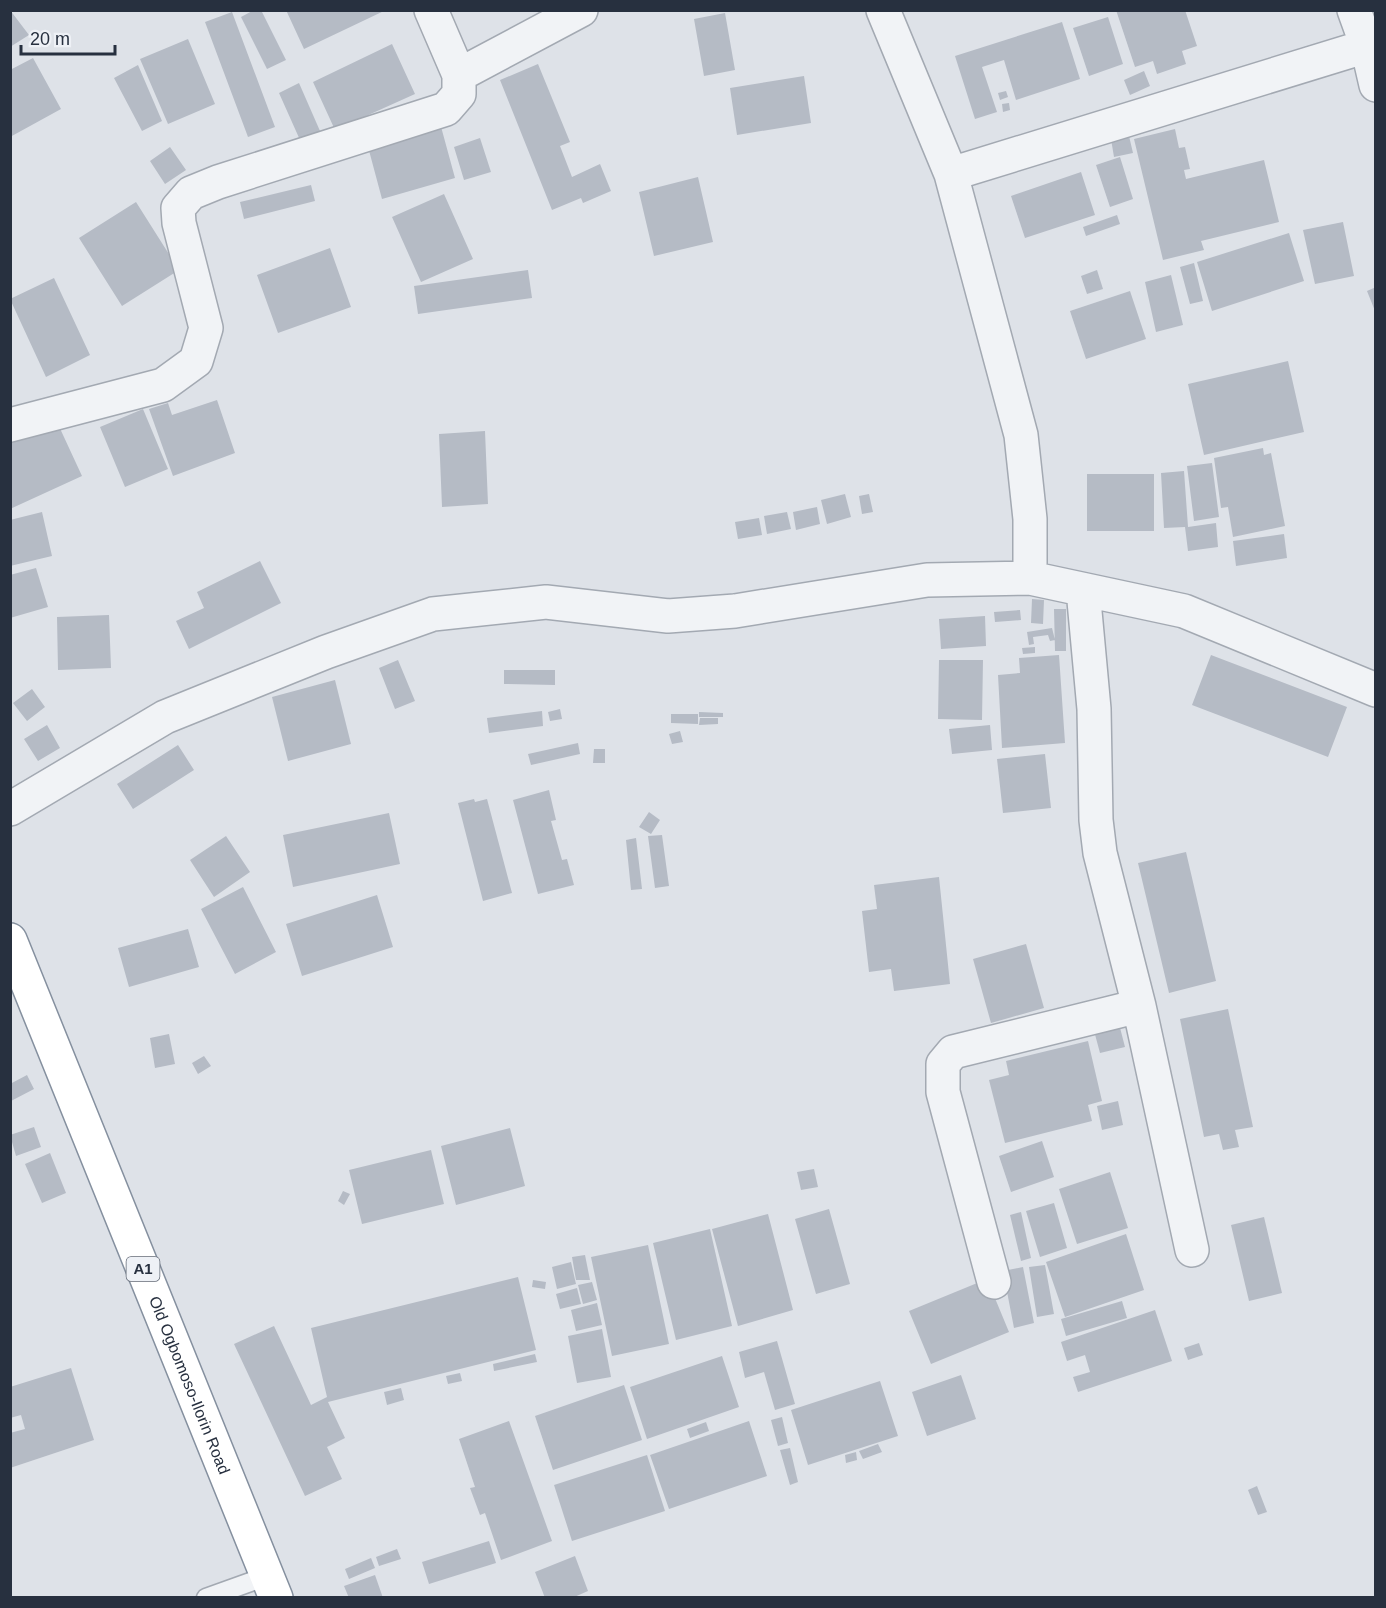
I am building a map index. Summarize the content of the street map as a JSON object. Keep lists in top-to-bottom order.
{
  "streets": {
    "highway": ["A1", "Old Ogbomoso-Ilorin Road"]
  },
  "scale_bar": "20 m"
}
